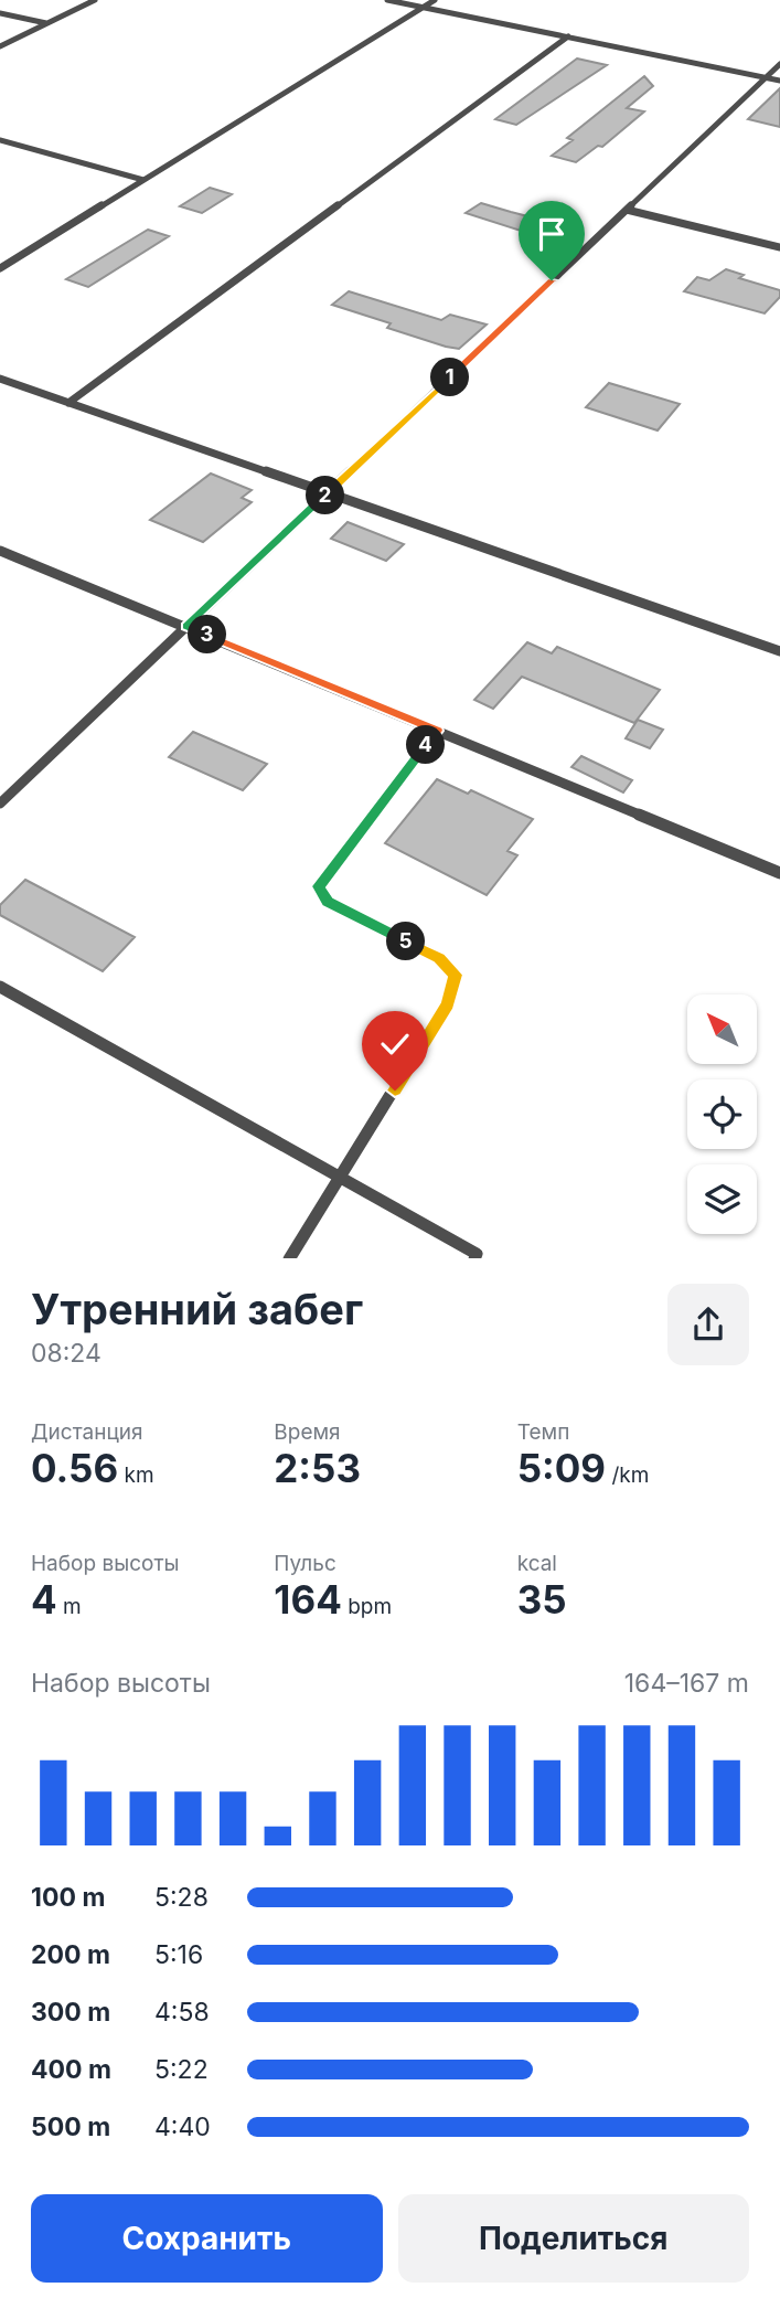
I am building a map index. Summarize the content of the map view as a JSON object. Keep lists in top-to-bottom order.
{
  "north": "top left",
  "page": {
    "pins": [
      "1",
      "2",
      "3",
      "4",
      "5"
    ],
    "heading": ["Утренний забег", "08:24"],
    "stats": [
      ["Дистанция", "0.56 km"],
      ["Время", "2:53"],
      ["Темп", "5:09 /km"],
      ["Набор высоты", "4 m"],
      ["Пульс", "164 bpm"],
      ["kcal", "35"]
    ],
    "chart": ["Набор высоты", "164–167 m"],
    "list": [
      {
        "name": "100 m",
        "note": "5:28"
      },
      {
        "name": "200 m",
        "note": "5:16"
      },
      {
        "name": "300 m",
        "note": "4:58"
      },
      {
        "name": "400 m",
        "note": "5:22"
      },
      {
        "name": "500 m",
        "note": "4:40"
      }
    ],
    "buttons": ["Сохранить", "Поделиться"]
  }
}
